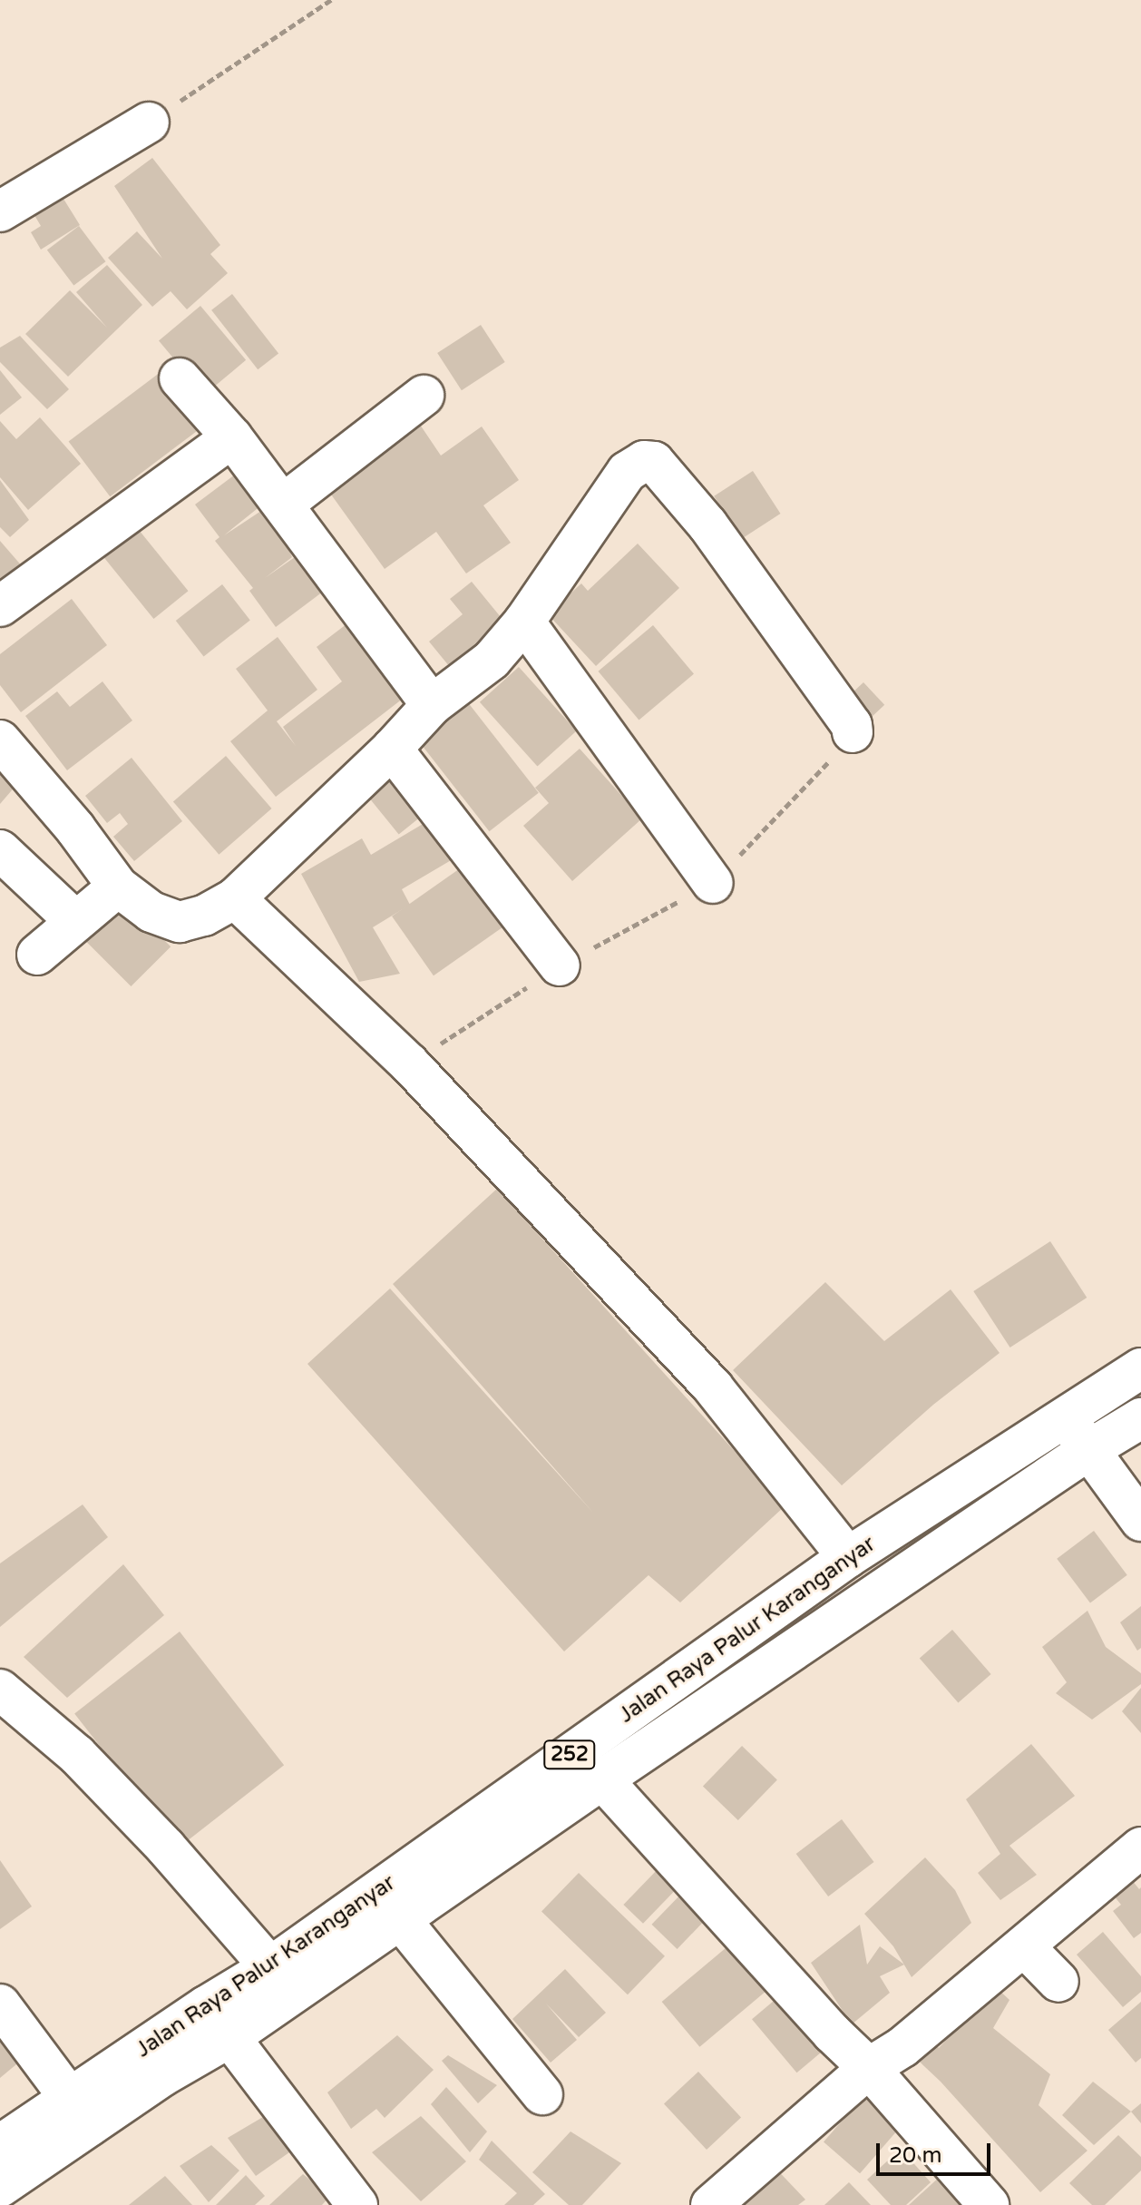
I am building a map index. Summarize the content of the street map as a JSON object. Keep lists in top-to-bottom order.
{
  "streets": {
    "street": ["Jalan Raya Palur Karanganyar", "252"]
  },
  "scale_bar": "20 m"
}
